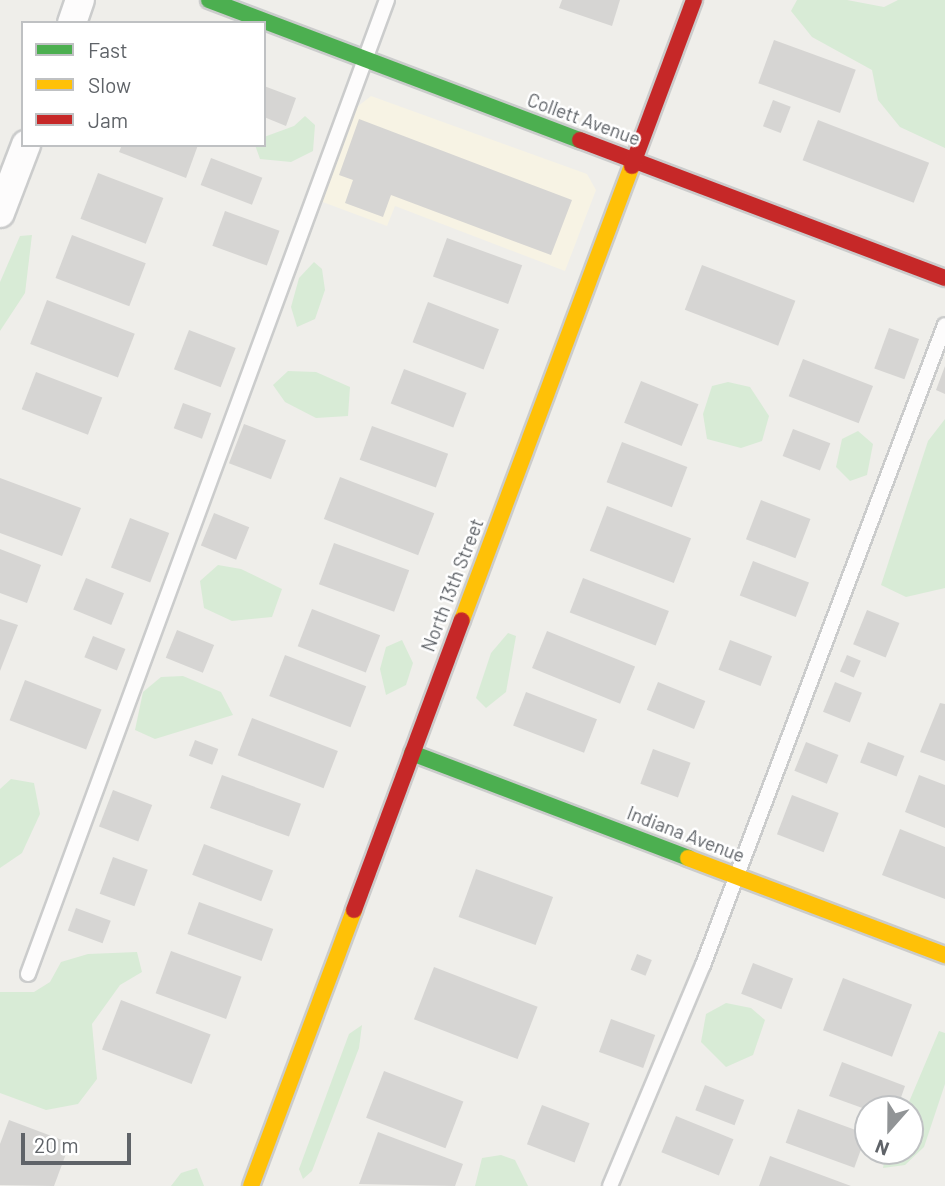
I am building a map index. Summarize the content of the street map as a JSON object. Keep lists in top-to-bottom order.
{
  "streets": {
    "street": ["Collett Avenue", "North 13th Street", "Indiana Avenue"]
  },
  "crossings": [
    ["Collett Avenue", "North 13th Street"],
    ["North 13th Street", "Indiana Avenue"]
  ],
  "legend": ["Fast", "Slow", "Jam"],
  "scale_bar": "20 m",
  "north": "bottom"
}
